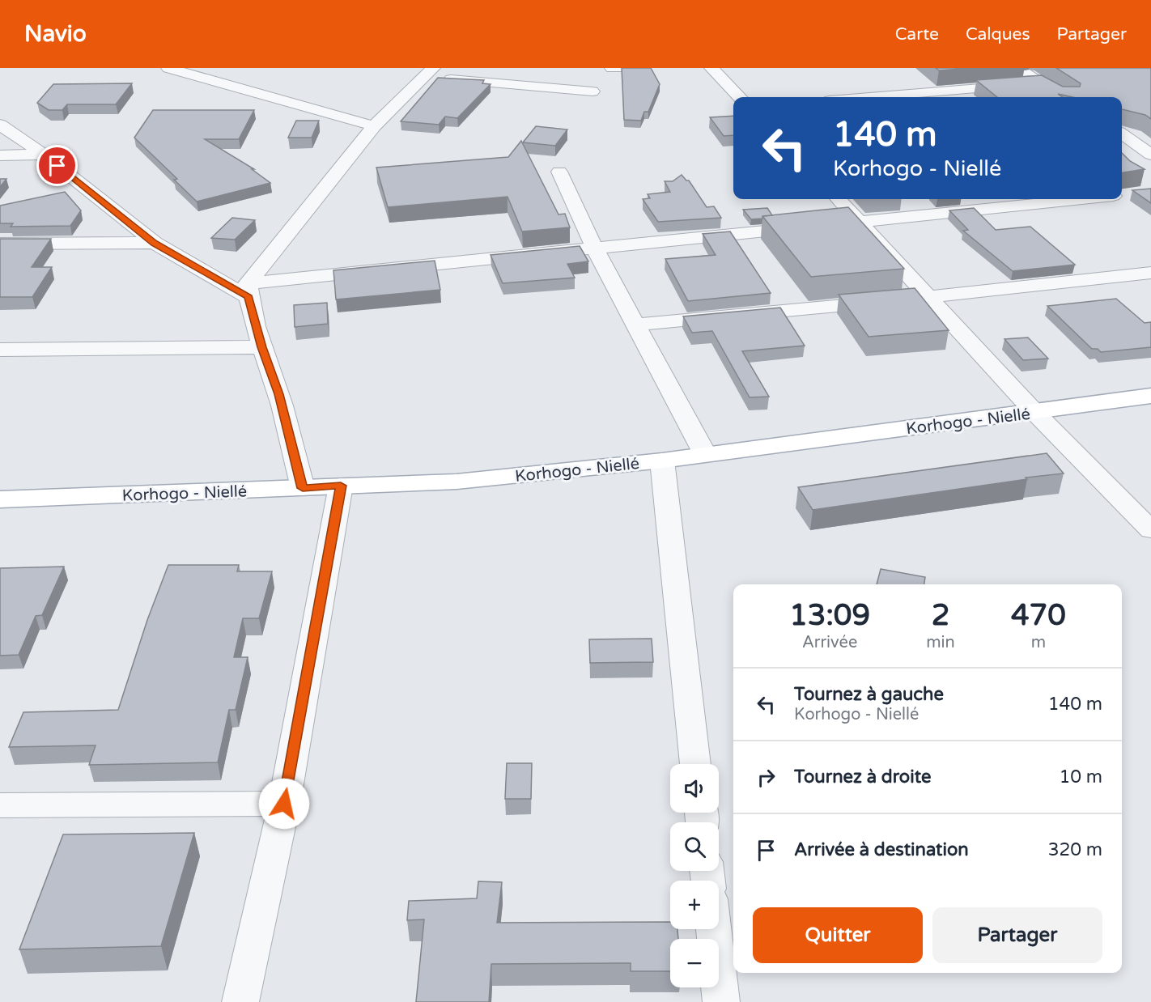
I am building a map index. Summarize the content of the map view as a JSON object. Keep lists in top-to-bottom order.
{
  "streets": {
    "main road": ["Korhogo - Niellé"]
  },
  "page": {
    "header": "Navio",
    "nav": ["Carte", "Calques", "Partager"],
    "turn": ["140 m", "Korhogo - Niellé"],
    "eta": [
      "13:09",
      "Arrivée",
      "2",
      "min",
      "470",
      "m"
    ],
    "list": [
      {
        "name": "Tournez à gauche",
        "note": "Korhogo - Niellé",
        "value": "140 m"
      },
      {
        "name": "Tournez à droite",
        "value": "10 m"
      },
      {
        "name": "Arrivée à destination",
        "value": "320 m"
      }
    ],
    "map_buttons": ["+", "−"],
    "buttons": ["Quitter", "Partager"]
  }
}
